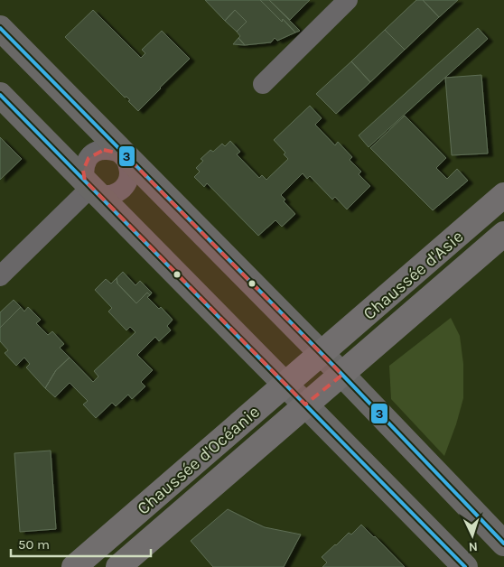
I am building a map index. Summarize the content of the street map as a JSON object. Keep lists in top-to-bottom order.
{
  "streets": {
    "main road": ["Chaussée d'Asie", "Chaussée d'Océanie"]
  },
  "crossings": [
    ["Chaussée d'Asie", "Chaussée d'Océanie"]
  ],
  "lines": ["transit line 3"],
  "scale_bar": "50 m",
  "north": "bottom"
}
